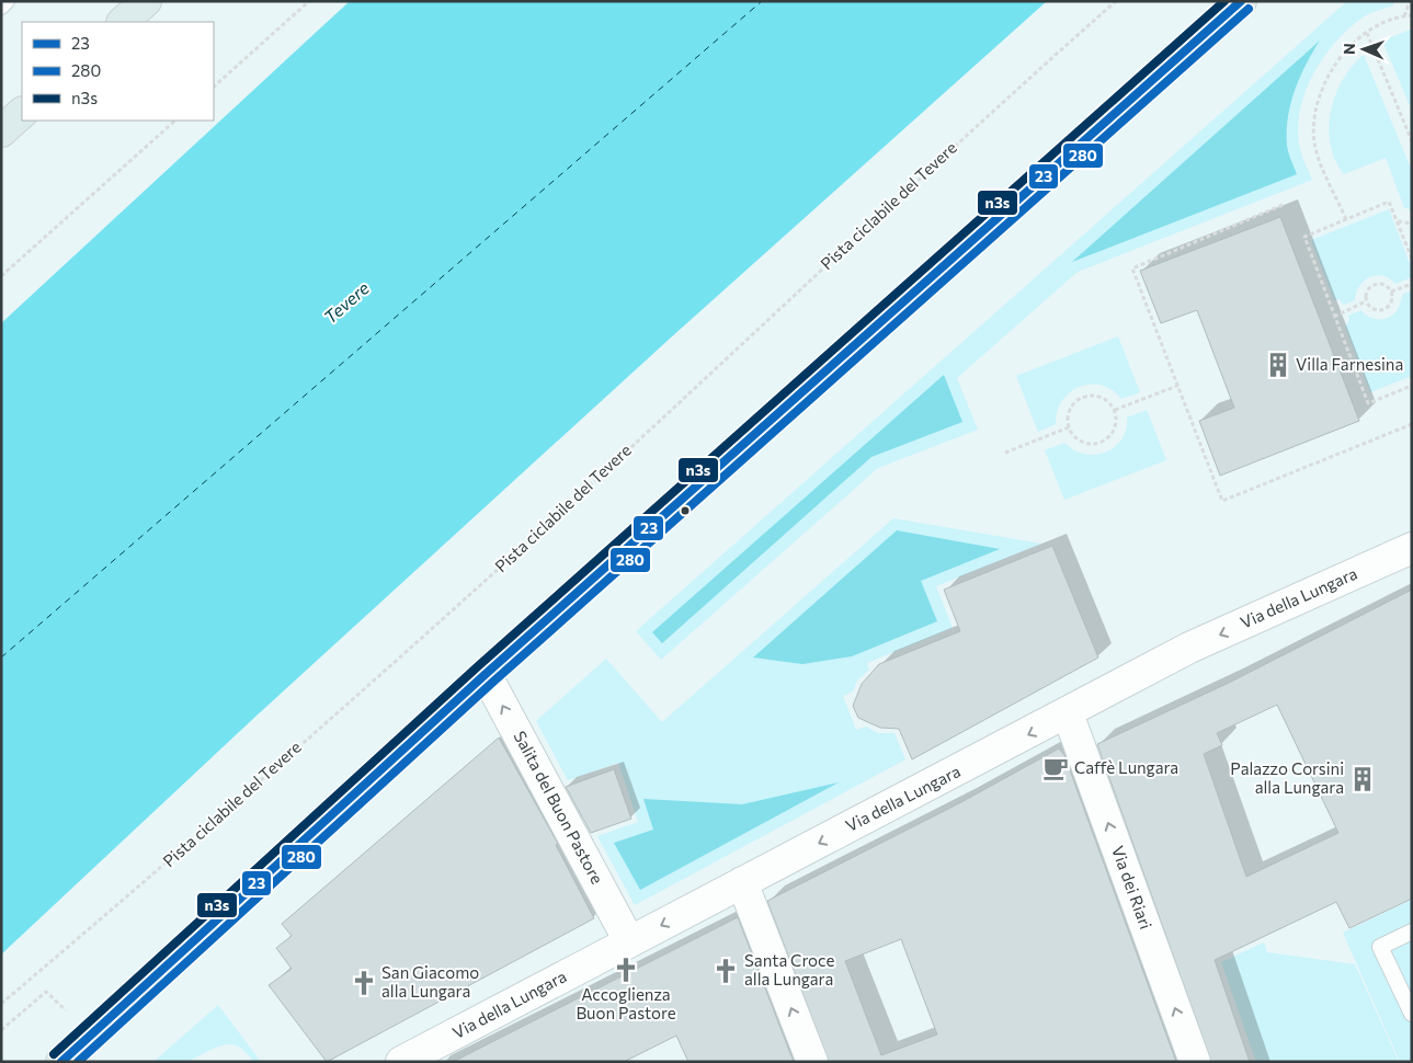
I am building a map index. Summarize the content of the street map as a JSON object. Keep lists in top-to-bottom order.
{
  "streets": {
    "street": ["Via della Lungara", "Salita del Buon Pastore", "Via dei Riari"],
    "path": ["Pista ciclabile del Tevere"]
  },
  "crossings": [
    ["Via della Lungara", "Salita del Buon Pastore"],
    ["Via della Lungara", "Via dei Riari"]
  ],
  "one_way": ["Via della Lungara", "Salita del Buon Pastore", "Via dei Riari"],
  "water": ["Tevere"],
  "places": {
    "building": ["Villa Farnesina", "Palazzo Corsini alla Lungara"],
    "cafe": ["Caffè Lungara"],
    "church": ["Accoglienza Buon Pastore", "Santa Croce alla Lungara", "San Giacomo alla Lungara"]
  },
  "lines": ["transit line 23", "transit line n3s", "transit line 280"],
  "legend": ["23", "280", "n3s"],
  "north": "left"
}
